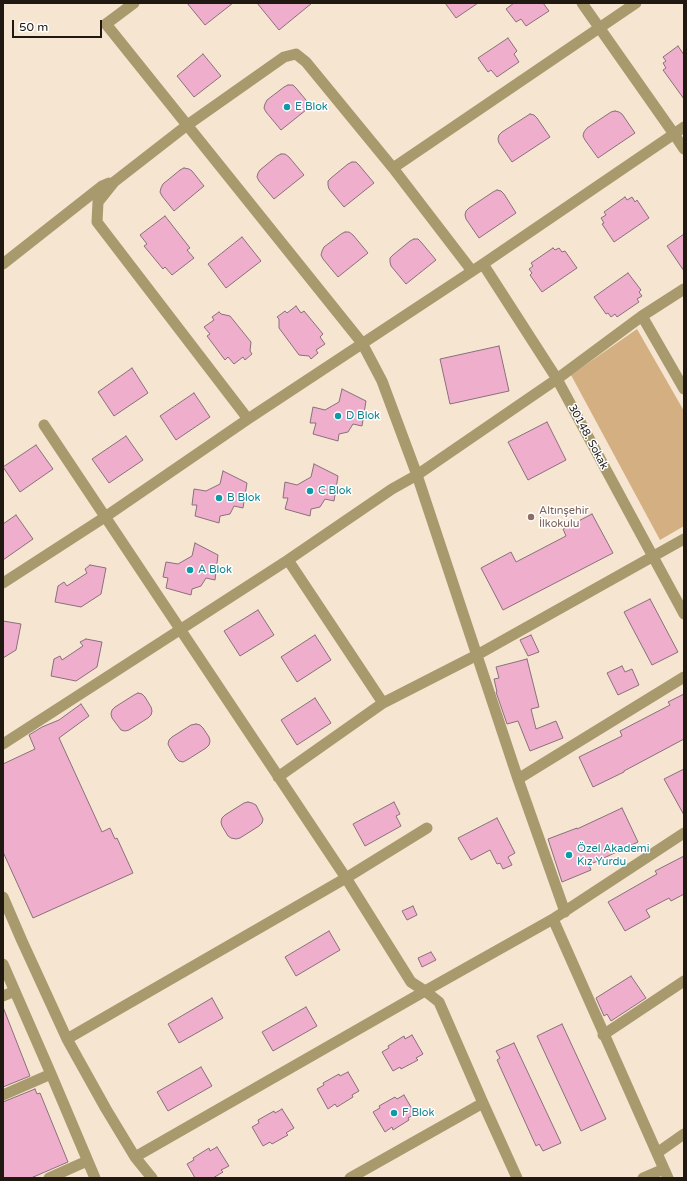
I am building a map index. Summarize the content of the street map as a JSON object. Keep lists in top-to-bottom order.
{
  "streets": {
    "street": ["30148. Sokak"]
  },
  "places": [
    "E Blok",
    "D Blok",
    "C Blok",
    "B Blok",
    "Altınşehir İlkokulu",
    "A Blok",
    "Özel Akademi Kız Yurdu",
    "F Blok"
  ],
  "scale_bar": "50 m"
}
